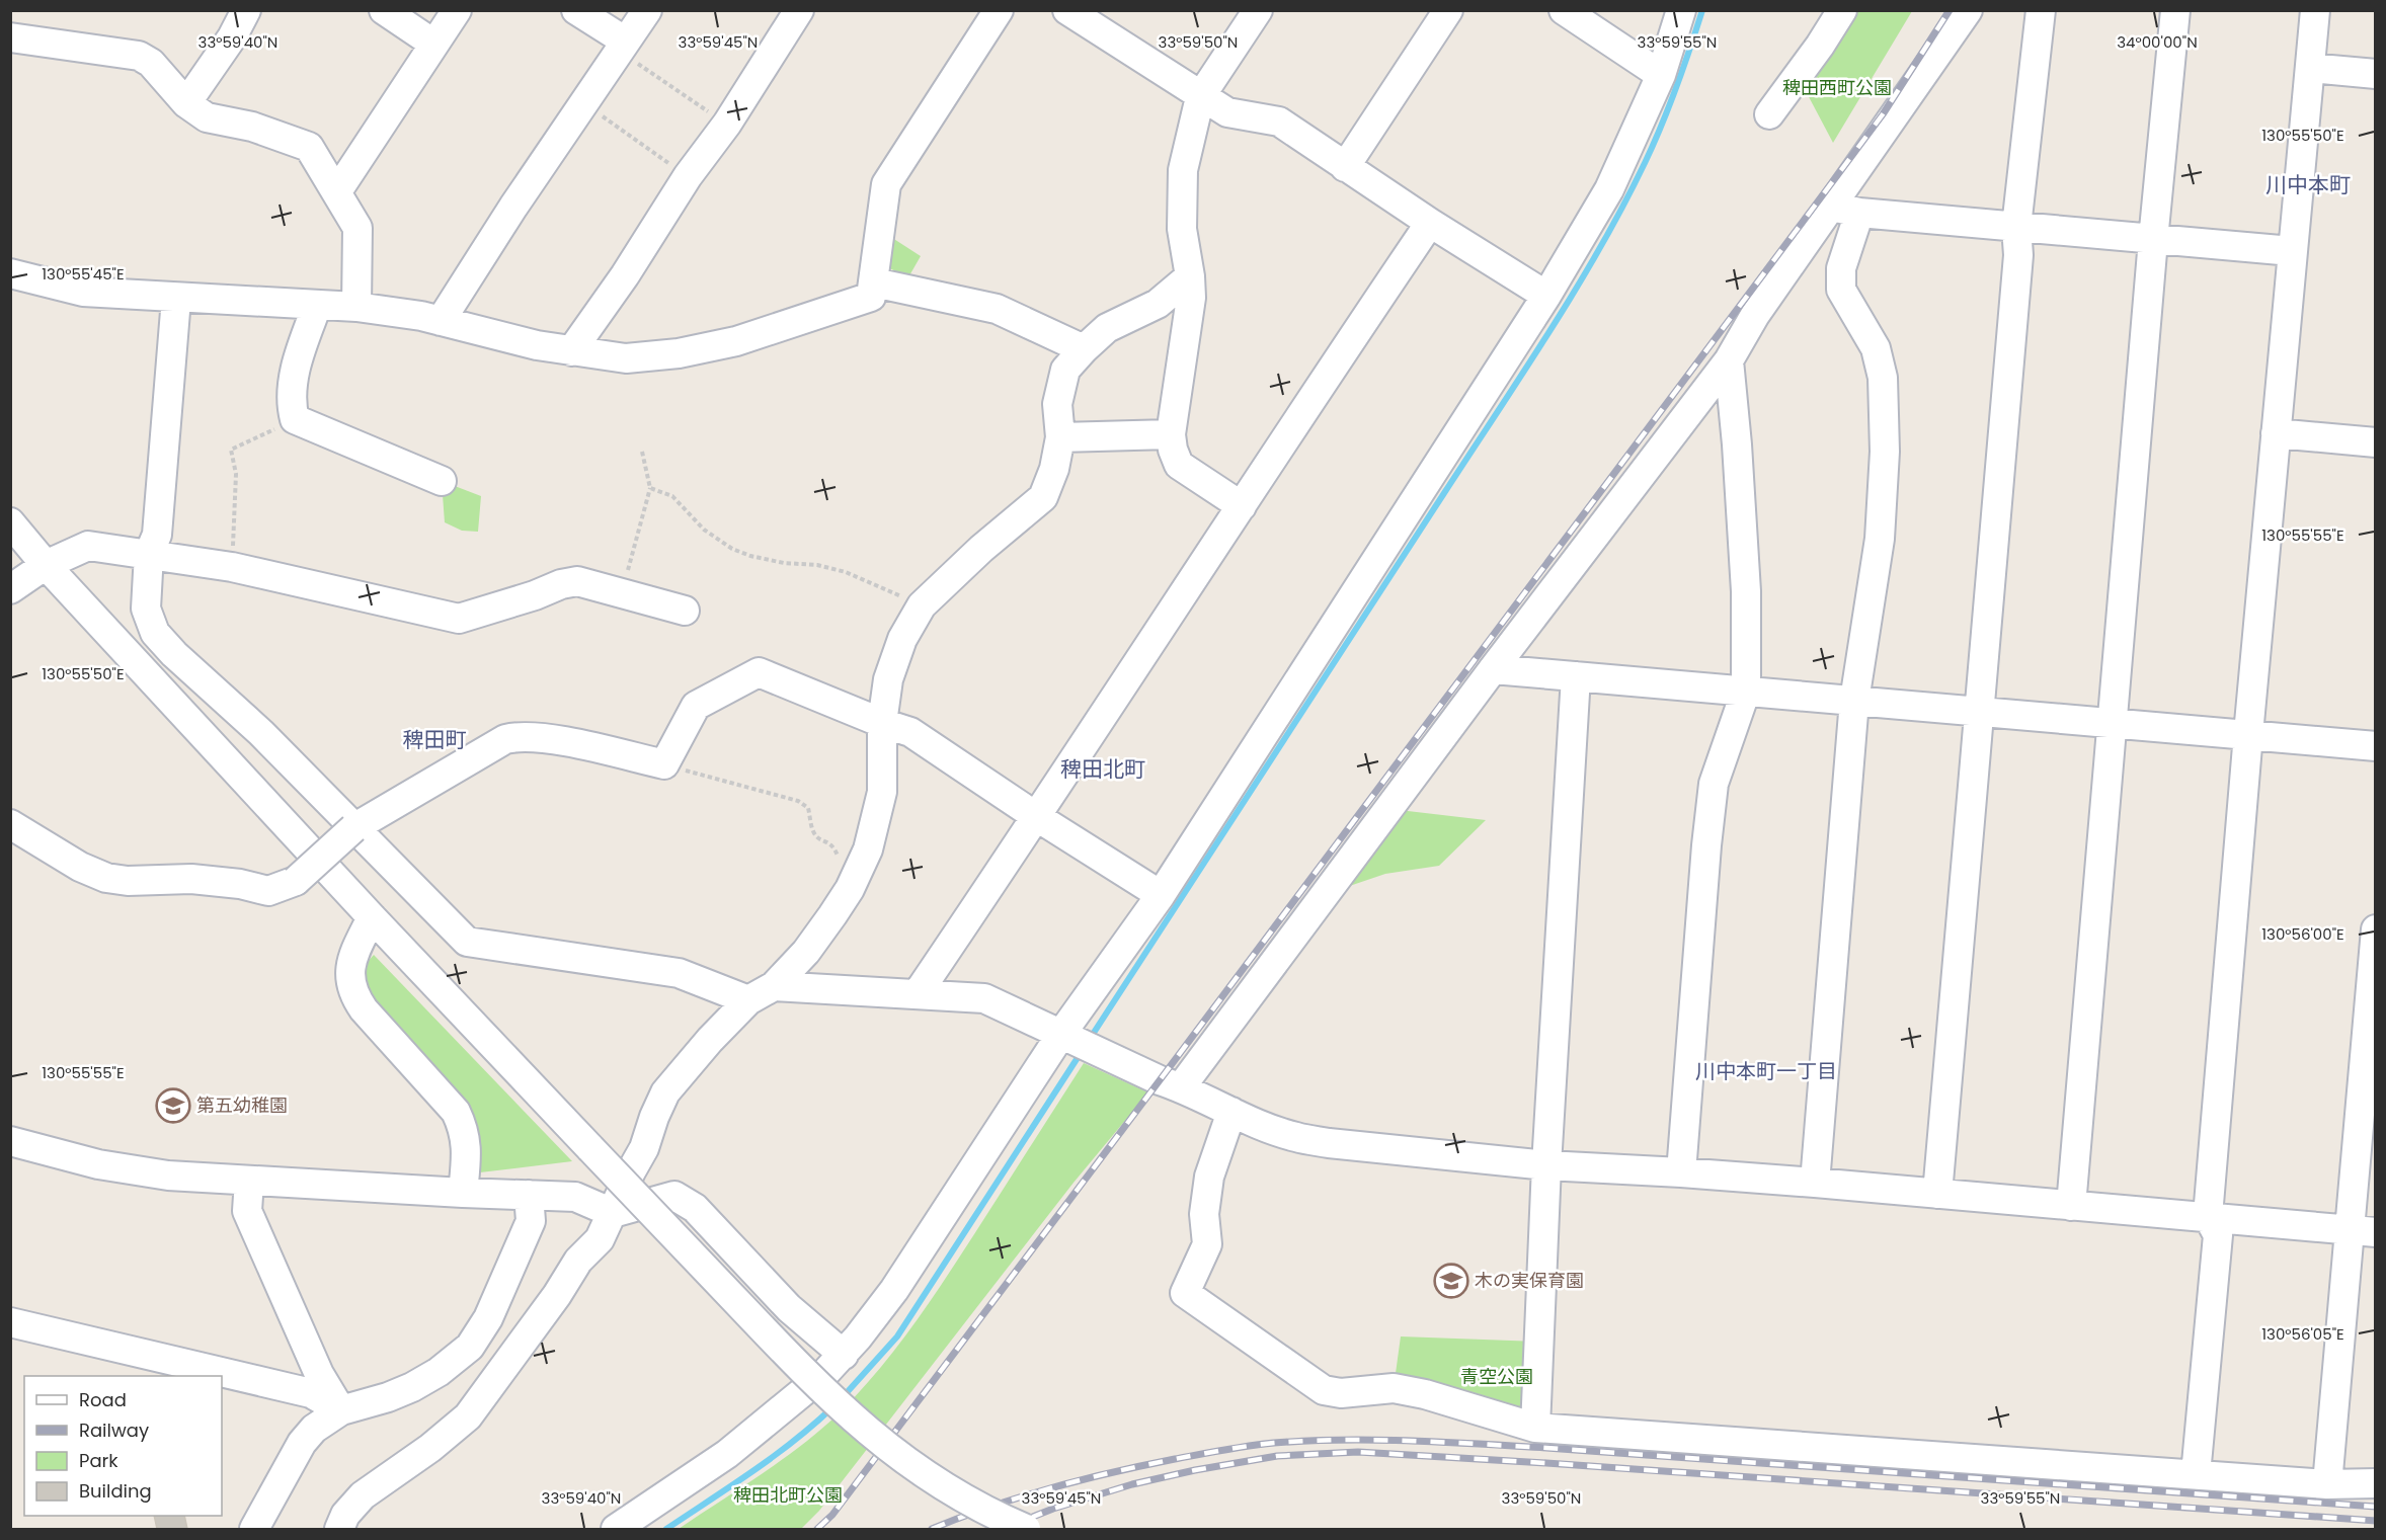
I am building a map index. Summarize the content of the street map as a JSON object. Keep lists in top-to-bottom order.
{
  "districts": [
    "川中本町",
    "稗田町",
    "稗田北町",
    "川中本町一丁目"
  ],
  "parks": ["稗田西町公園", "青空公園", "稗田北町公園"],
  "places": {
    "school or university": ["第五幼稚園", "木の実保育園"]
  },
  "legend": [
    "Road",
    "Railway",
    "Park",
    "Building"
  ],
  "coordinates": [
    "33°59'40\"N",
    "33°59'45\"N",
    "33°59'50\"N",
    "33°59'55\"N",
    "34°00'00\"N",
    "130°55'50\"E",
    "130°55'45\"E",
    "130°55'55\"E",
    "130°56'00\"E",
    "130°56'05\"E"
  ]
}
